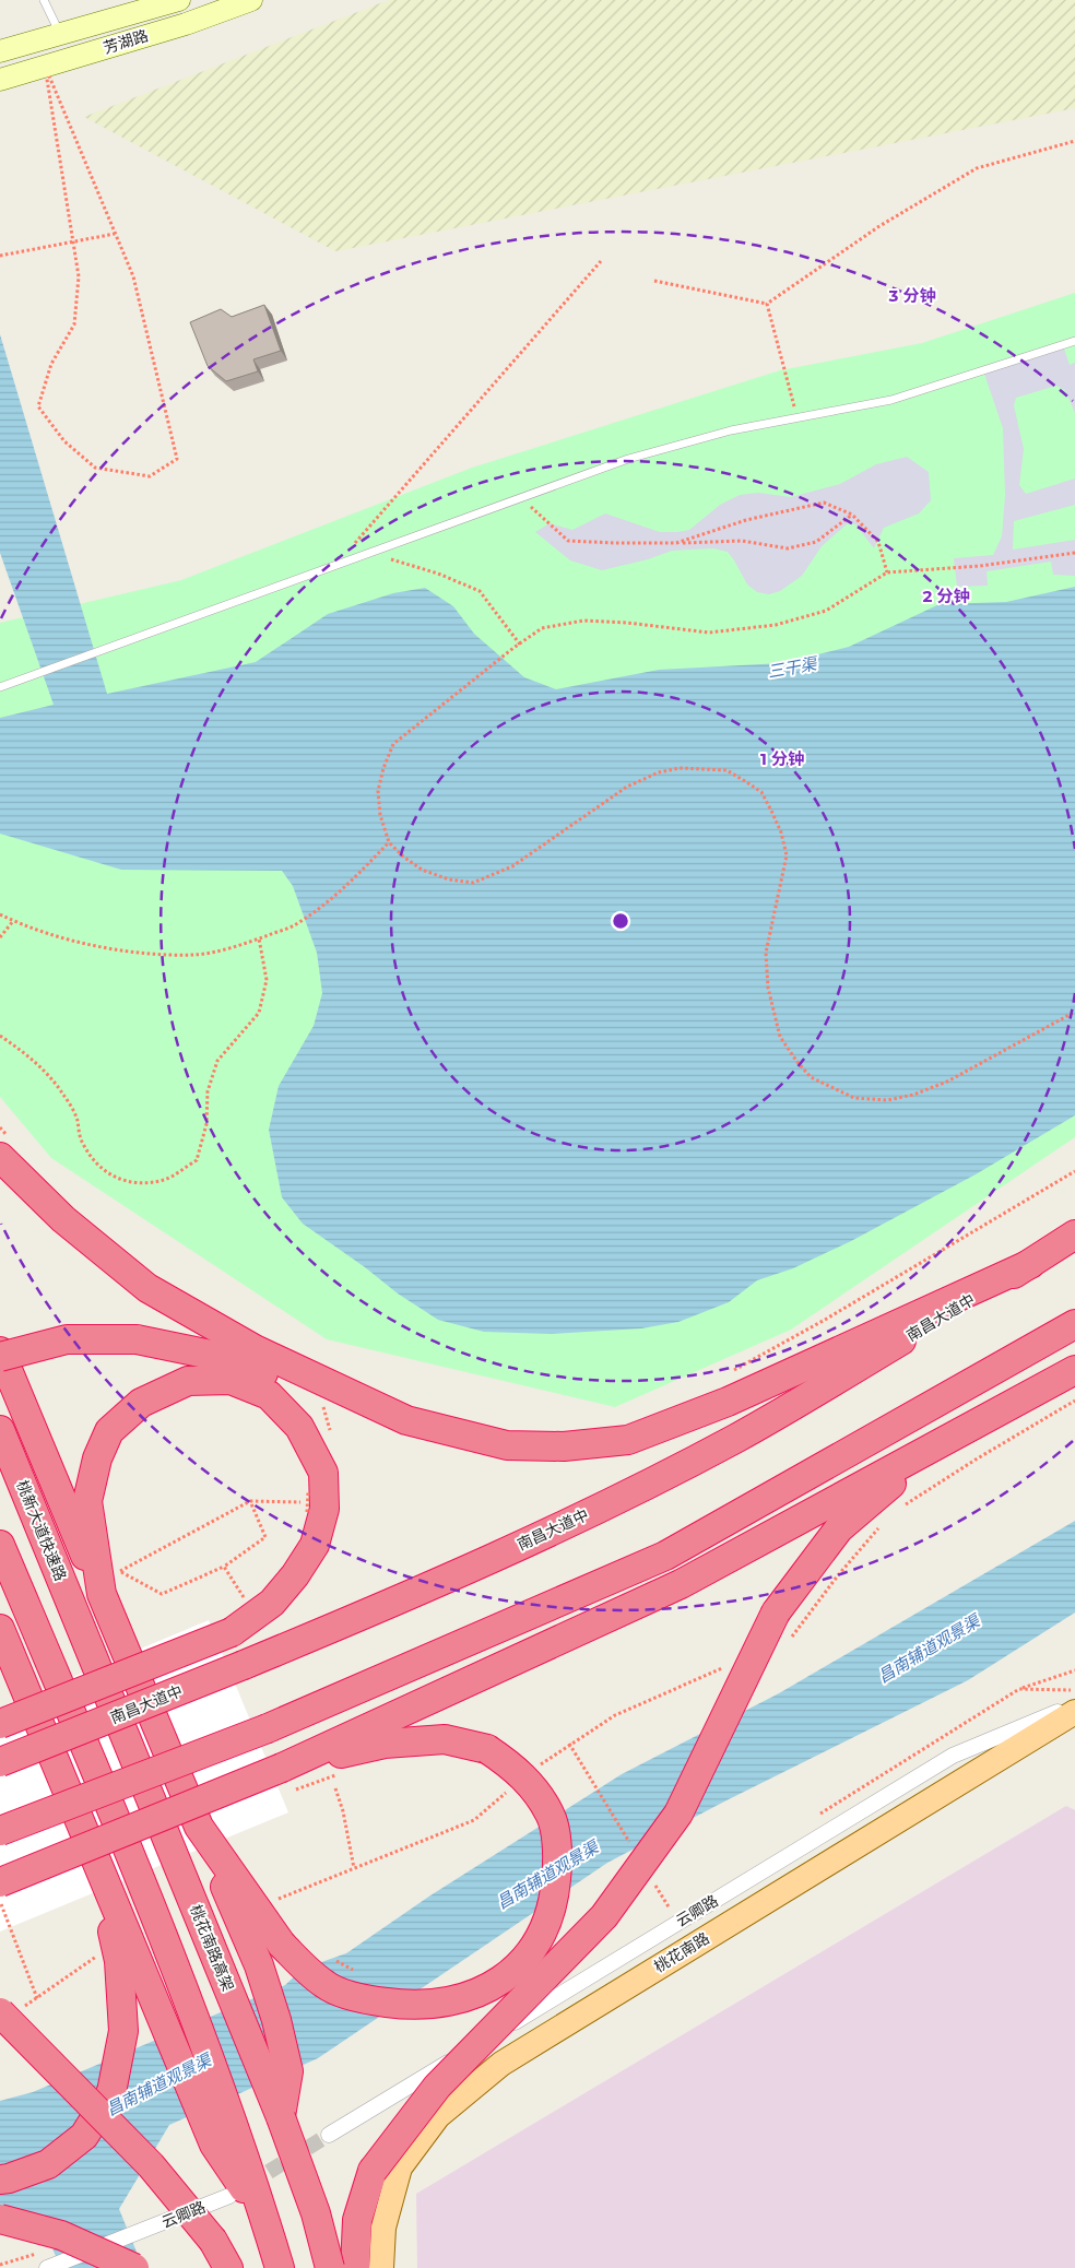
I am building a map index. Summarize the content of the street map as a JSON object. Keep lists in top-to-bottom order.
{
  "streets": {
    "highway": ["南昌大道中", "桃新大道快速路", "桃花南路高架"],
    "main road": ["桃花南路"],
    "street": ["芳湖路", "云卿路"]
  },
  "crossings": [
    ["桃新大道快速路", "桃花南路高架"]
  ],
  "water": ["三干渠", "昌南辅道观景渠"],
  "rings": ["3 分钟", "2 分钟", "1 分钟"]
}
